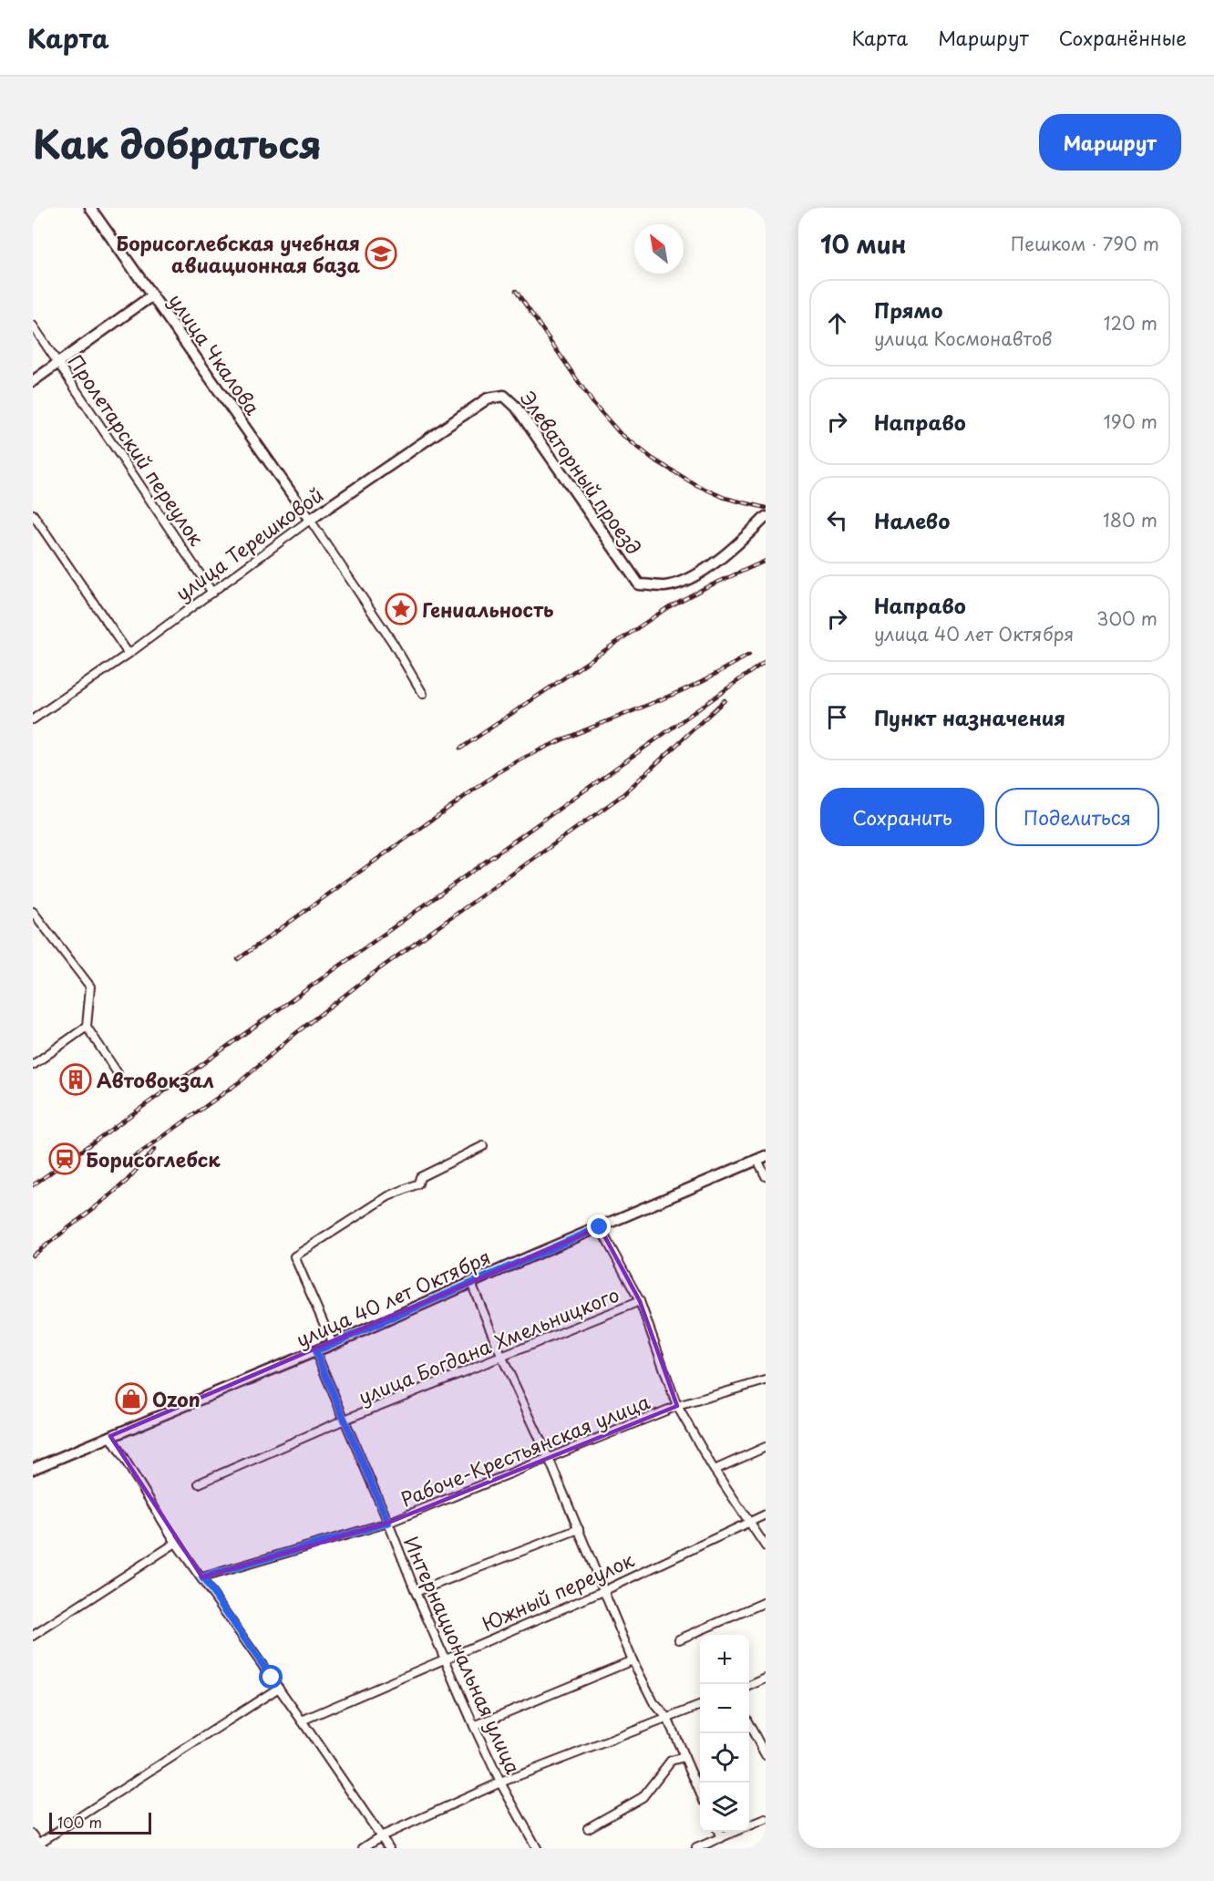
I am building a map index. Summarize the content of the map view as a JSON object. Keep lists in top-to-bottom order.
{
  "streets": {
    "street": [
      "улица Чкалова",
      "Пролетарский переулок",
      "Элеваторный проезд",
      "улица Терешковой",
      "улица 40 лет Октября",
      "улица Богдана Хмельницкого",
      "Рабоче-Крестьянская улица",
      "Южный переулок",
      "Интернациональная улица"
    ]
  },
  "crossings": [
    ["улица Чкалова", "улица Терешковой"],
    ["Пролетарский переулок", "улица Терешковой"],
    ["Элеваторный проезд", "улица Терешковой"],
    ["улица 40 лет Октября", "Интернациональная улица"],
    ["улица Богдана Хмельницкого", "Интернациональная улица"],
    ["Рабоче-Крестьянская улица", "Интернациональная улица"],
    ["Южный переулок", "Интернациональная улица"]
  ],
  "places": {
    "school or university": ["Борисоглебская учебная авиационная база"],
    "place": ["Гениальность"],
    "building": ["Автовокзал"],
    "station": ["Борисоглебск"],
    "shop": ["Ozon"]
  },
  "scale_bar": "100 m",
  "north": "top left",
  "page": {
    "header": "Карта",
    "nav": ["Карта", "Маршрут", "Сохранённые"],
    "title": "Как добраться",
    "buttons": [
      "Маршрут",
      ["Сохранить", "Поделиться"]
    ],
    "heading": ["10 мин", "Пешком · 790 m"],
    "list": [
      ["Прямо", "улица Космонавтов", "120 m"],
      ["Направо", "190 m"],
      ["Налево", "180 m"],
      ["Направо", "улица 40 лет Октября", "300 m"],
      "Пункт назначения"
    ],
    "map_buttons": ["+", "−"],
    "scale": "100 m"
  }
}
